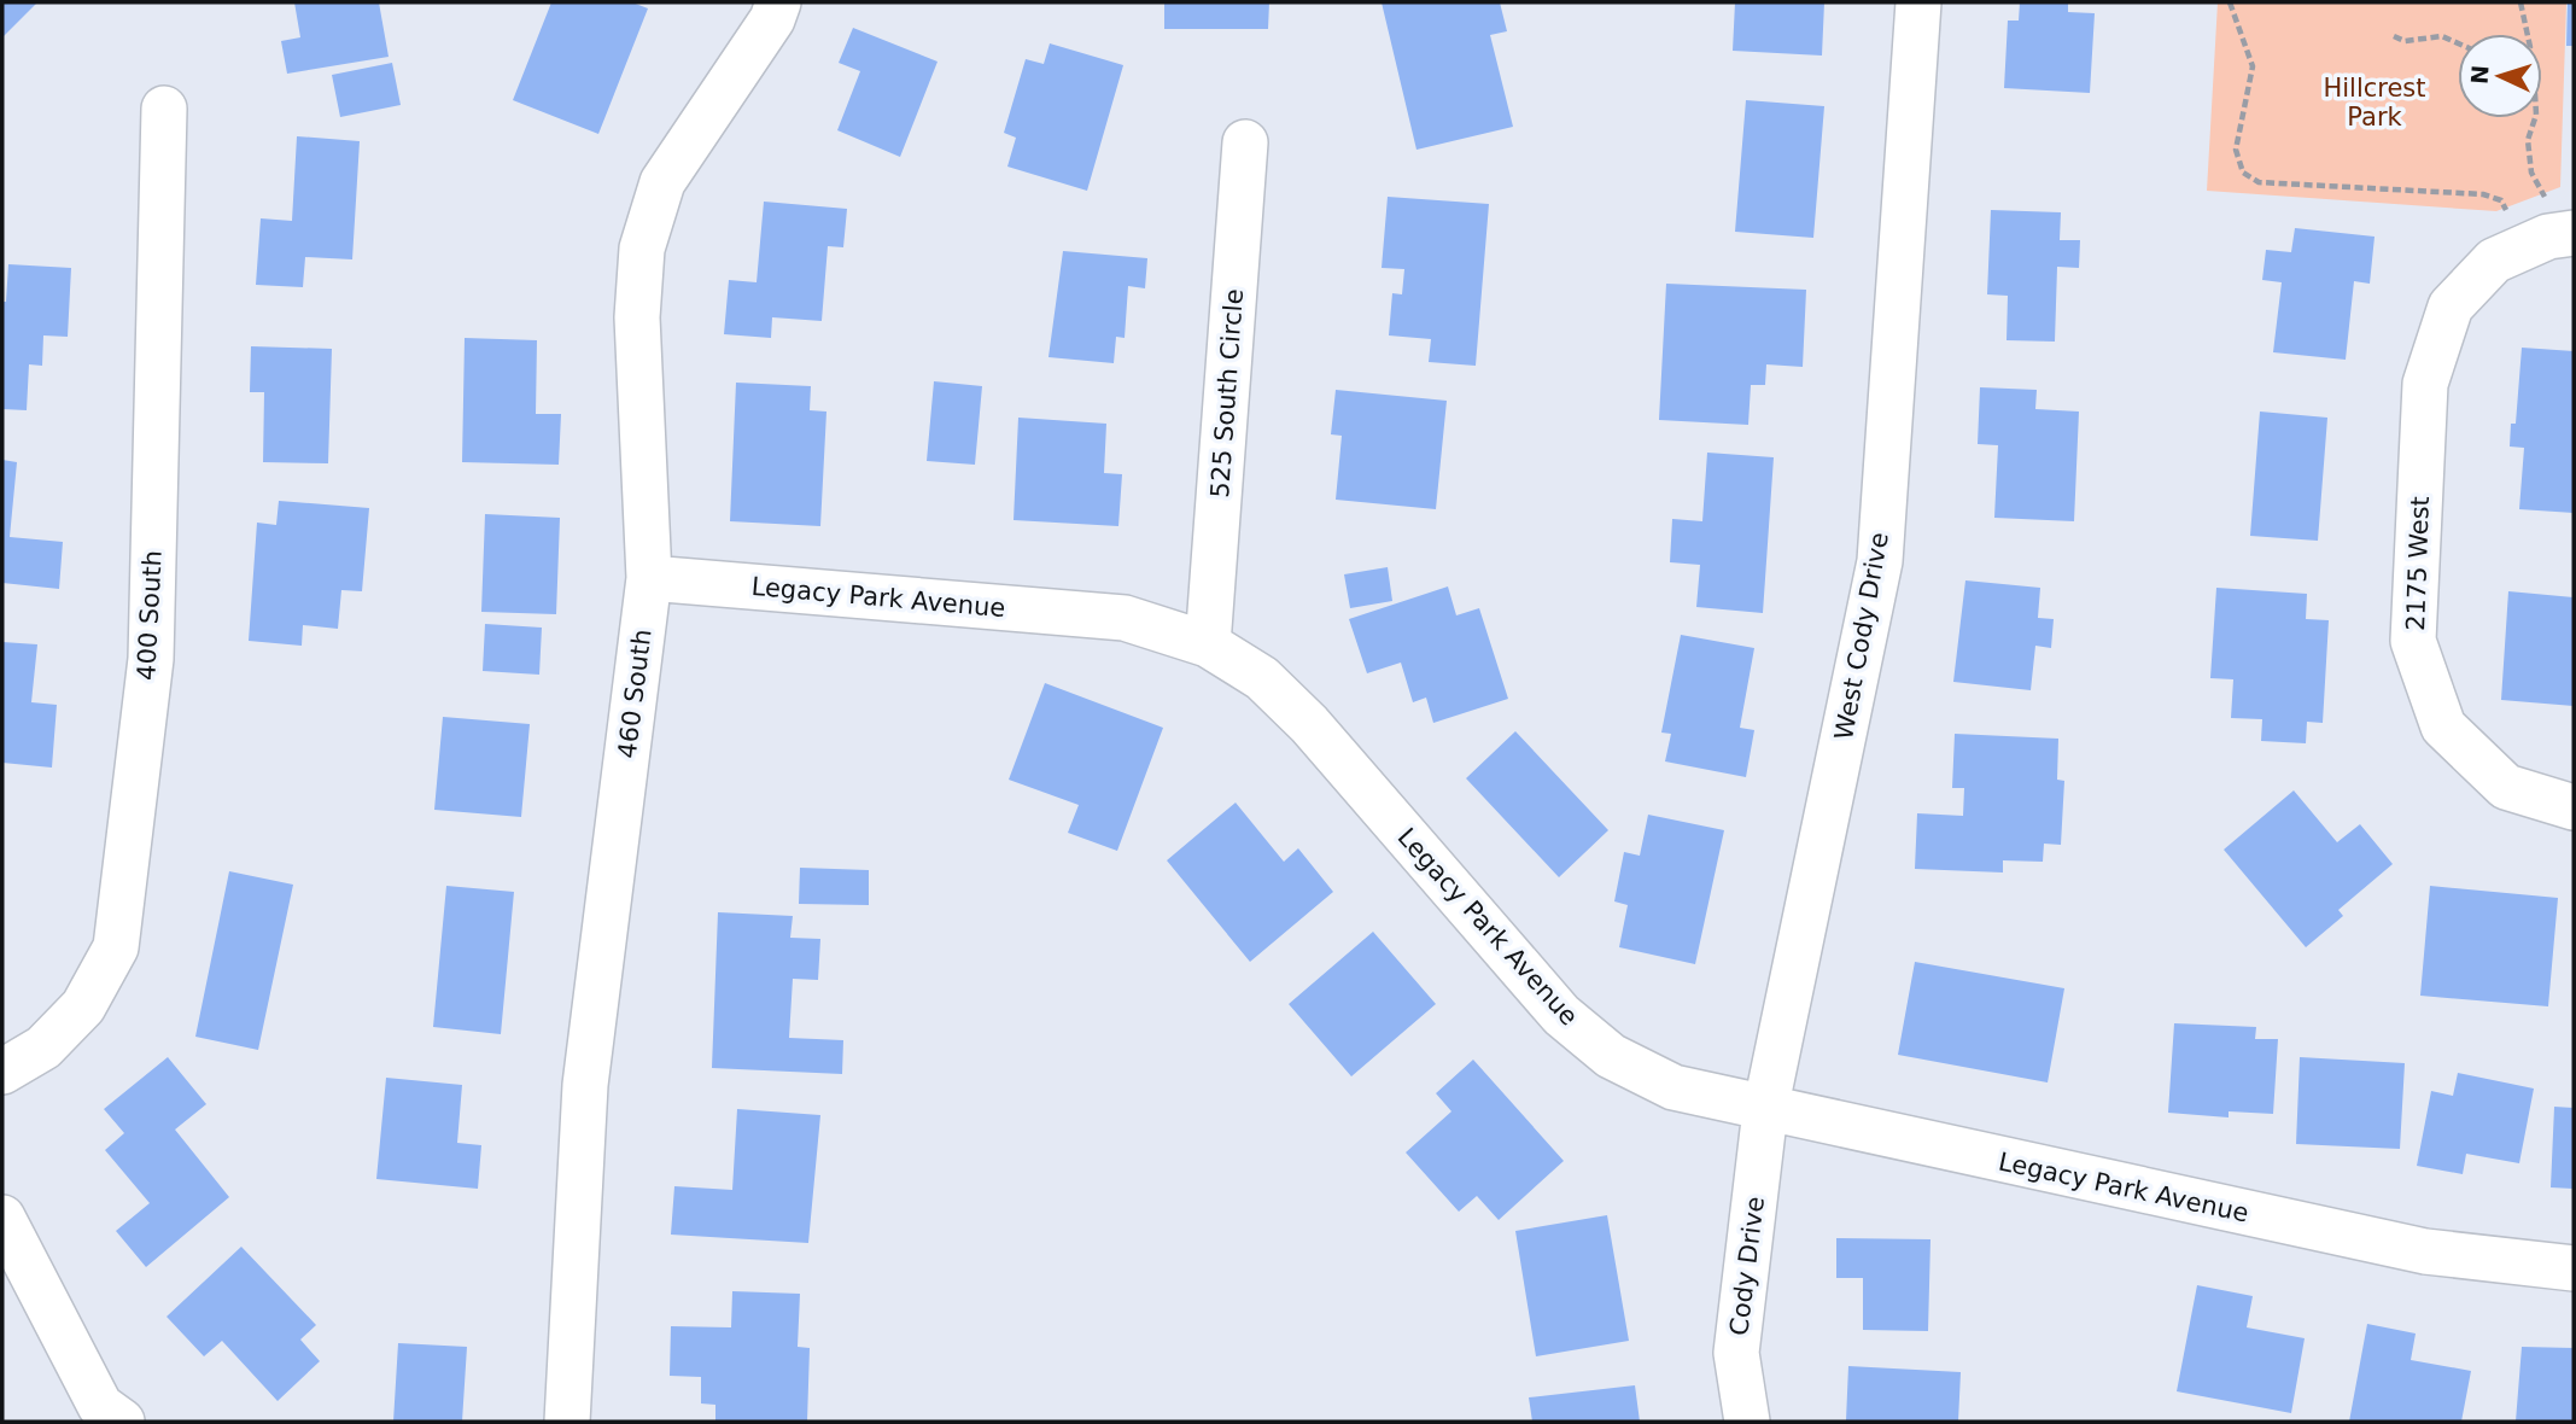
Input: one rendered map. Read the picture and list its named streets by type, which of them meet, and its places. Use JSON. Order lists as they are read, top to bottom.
{
  "streets": {
    "street": [
      "525 South Circle",
      "2175 West",
      "Legacy Park Avenue",
      "400 South",
      "West Cody Drive",
      "460 South",
      "Cody Drive"
    ]
  },
  "crossings": [
    ["525 South Circle", "Legacy Park Avenue"],
    ["Legacy Park Avenue", "West Cody Drive"],
    ["Legacy Park Avenue", "460 South"],
    ["Legacy Park Avenue", "Cody Drive"],
    ["West Cody Drive", "Cody Drive"]
  ],
  "parks": ["Hillcrest Park"],
  "north": "left"
}
